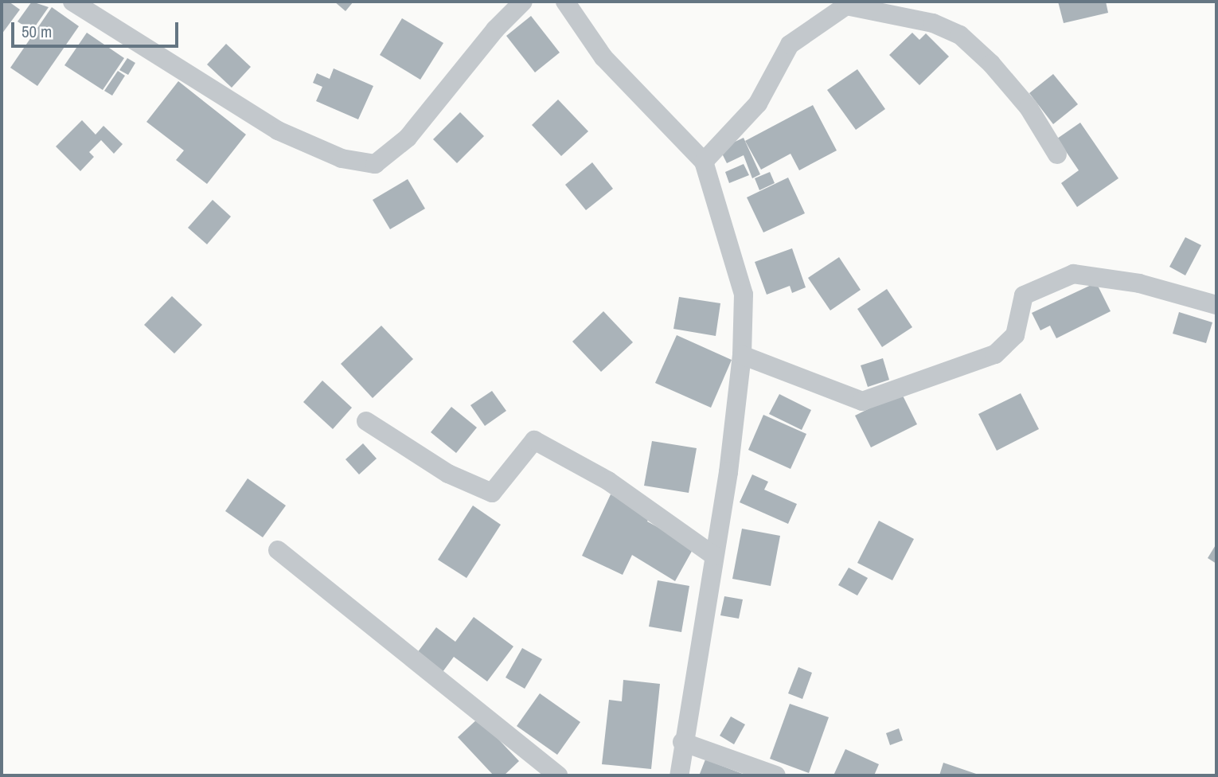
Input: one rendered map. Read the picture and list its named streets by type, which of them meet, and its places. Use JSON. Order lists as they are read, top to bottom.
{
  "scale_bar": "50 m"
}
